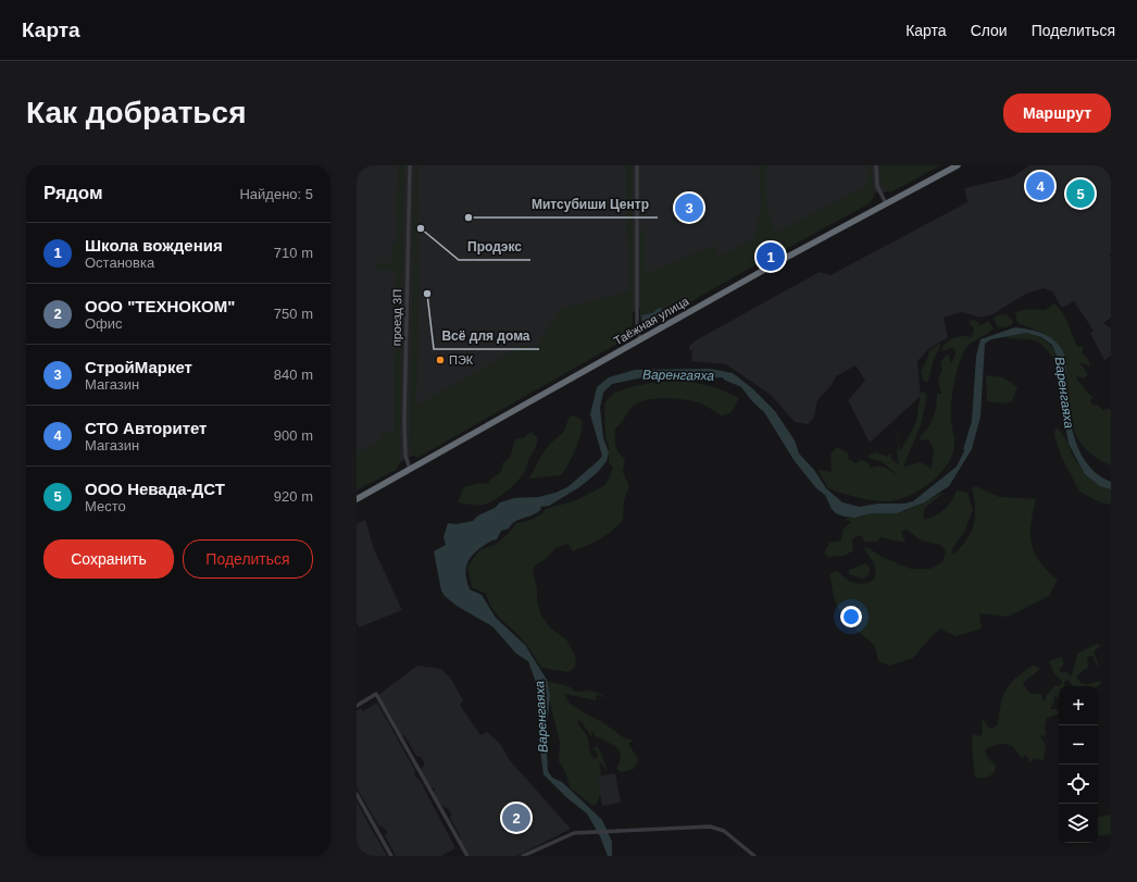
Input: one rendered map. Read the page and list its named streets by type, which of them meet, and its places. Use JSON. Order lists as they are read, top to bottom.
{
  "streets": {
    "highway": ["Таёжная улица"],
    "street": ["проезд 3П"]
  },
  "crossings": [
    ["проезд 3П", "Таёжная улица"]
  ],
  "water": ["Варенгаяха"],
  "places": [
    "Митсубиши Центр",
    "Продэкс",
    "Всё для дома",
    "ПЭК"
  ],
  "page": {
    "header": "Карта",
    "nav": ["Карта", "Слои", "Поделиться"],
    "buttons": [
      "Маршрут",
      ["Сохранить", "Поделиться"]
    ],
    "title": "Как добраться",
    "heading": ["Рядом", "Найдено: 5"],
    "pins": [
      "4",
      "5",
      "3",
      "1",
      "2"
    ],
    "list": [
      {
        "mark": "1",
        "name": "Школа вождения",
        "note": "Остановка",
        "value": "710 m"
      },
      {
        "mark": "2",
        "name": "ООО \"ТЕХНОКОМ\"",
        "note": "Офис",
        "value": "750 m"
      },
      {
        "mark": "3",
        "name": "СтройМаркет",
        "note": "Магазин",
        "value": "840 m"
      },
      {
        "mark": "4",
        "name": "СТО Авторитет",
        "note": "Магазин",
        "value": "900 m"
      },
      {
        "mark": "5",
        "name": "ООО Невада-ДСТ",
        "note": "Место",
        "value": "920 m"
      }
    ],
    "map_buttons": ["+", "−"]
  }
}
